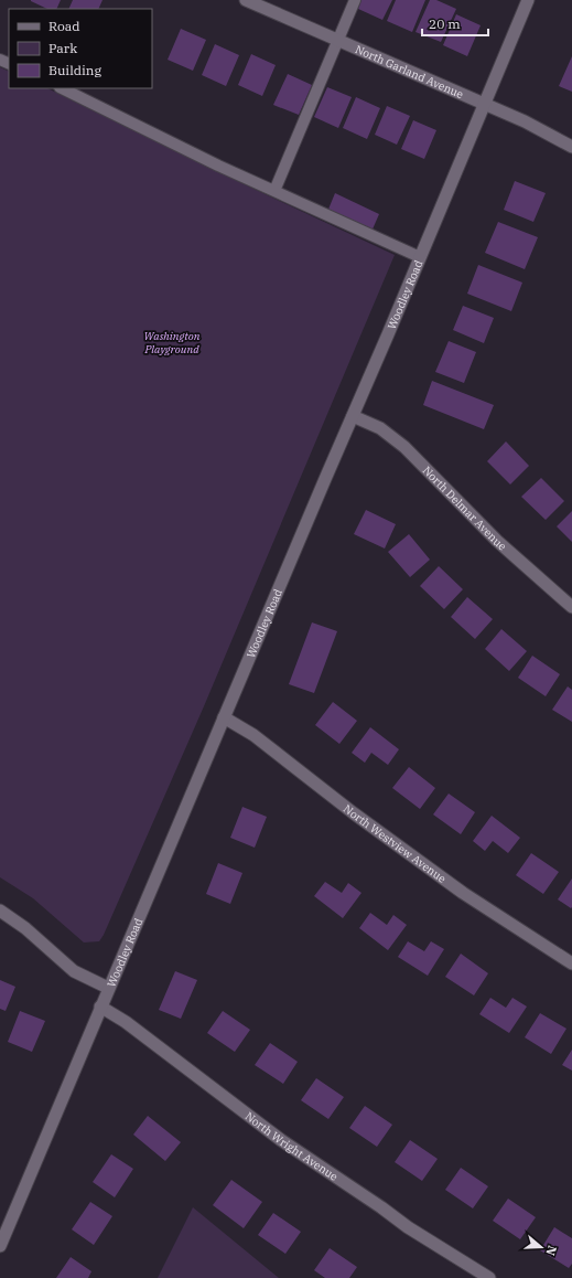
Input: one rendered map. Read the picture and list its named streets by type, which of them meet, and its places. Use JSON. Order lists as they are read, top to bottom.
{
  "streets": {
    "street": [
      "North Garland Avenue",
      "Woodley Road",
      "North Delmar Avenue",
      "North Westview Avenue",
      "North Wright Avenue"
    ]
  },
  "crossings": [
    ["North Garland Avenue", "Woodley Road"],
    ["Woodley Road", "North Delmar Avenue"],
    ["Woodley Road", "North Westview Avenue"],
    ["Woodley Road", "North Wright Avenue"]
  ],
  "parks": ["Washington Playground"],
  "legend": ["Road", "Park", "Building"],
  "scale_bar": "20 m",
  "north": "right"
}
